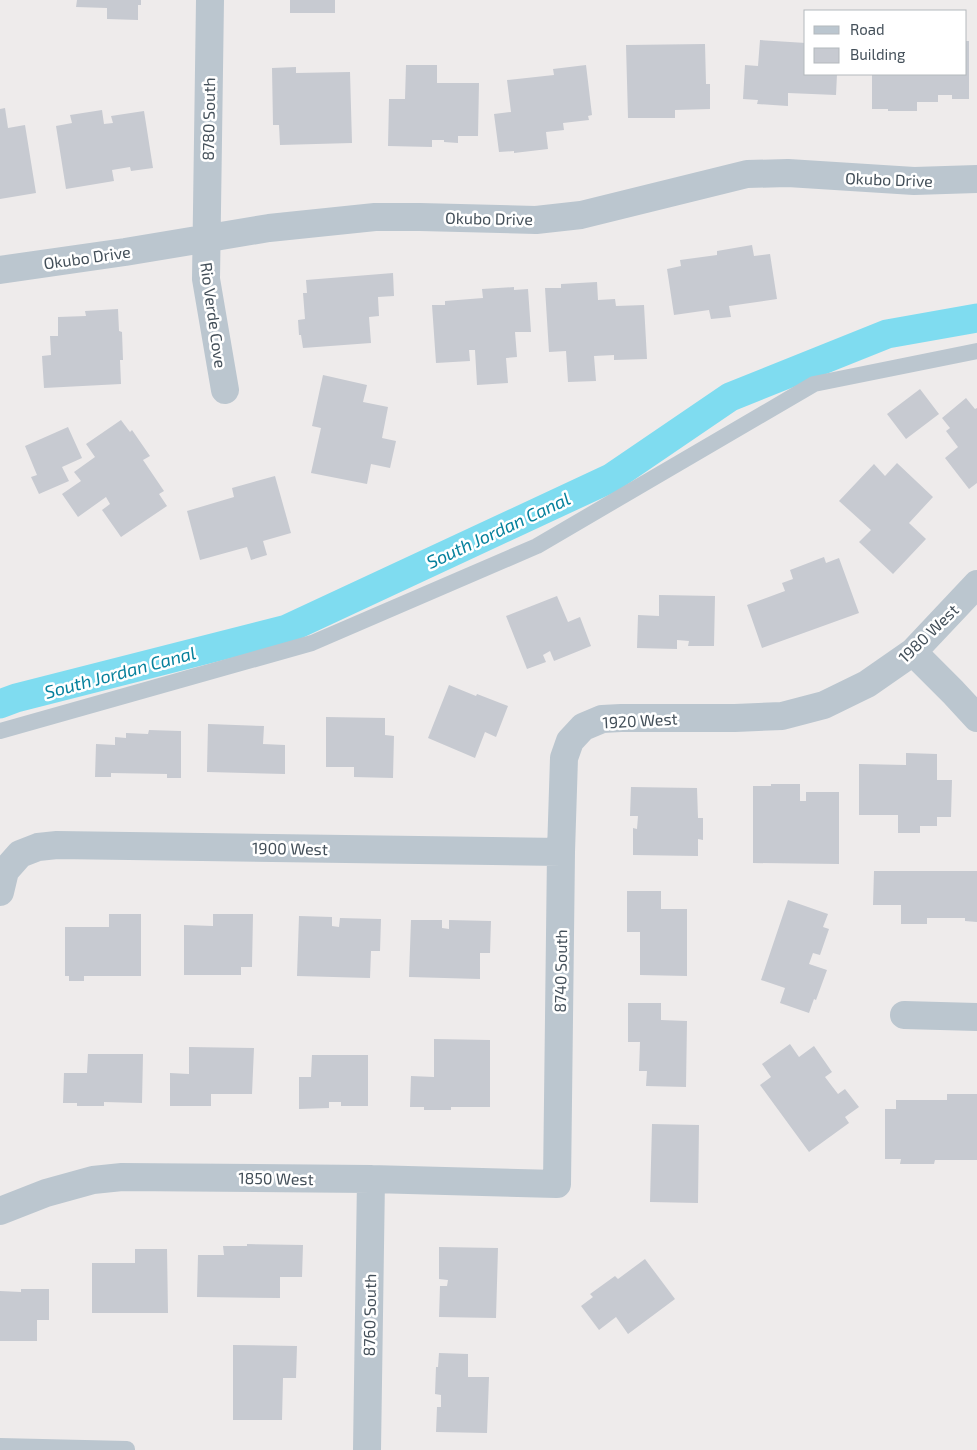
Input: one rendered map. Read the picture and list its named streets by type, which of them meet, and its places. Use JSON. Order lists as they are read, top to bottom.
{
  "streets": {
    "street": [
      "8780 South",
      "Okubo Drive",
      "Rio Verde Cove",
      "1980 West",
      "1920 West",
      "1900 West",
      "8740 South",
      "1850 West",
      "8760 South"
    ]
  },
  "crossings": [
    ["8780 South", "Okubo Drive"],
    ["8780 South", "Rio Verde Cove"],
    ["Okubo Drive", "Rio Verde Cove"],
    ["1980 West", "1920 West"],
    ["1920 West", "8740 South"],
    ["1900 West", "8740 South"],
    ["8740 South", "1850 West"],
    ["1850 West", "8760 South"]
  ],
  "water": ["South Jordan Canal"],
  "legend": ["Road", "Building"]
}
